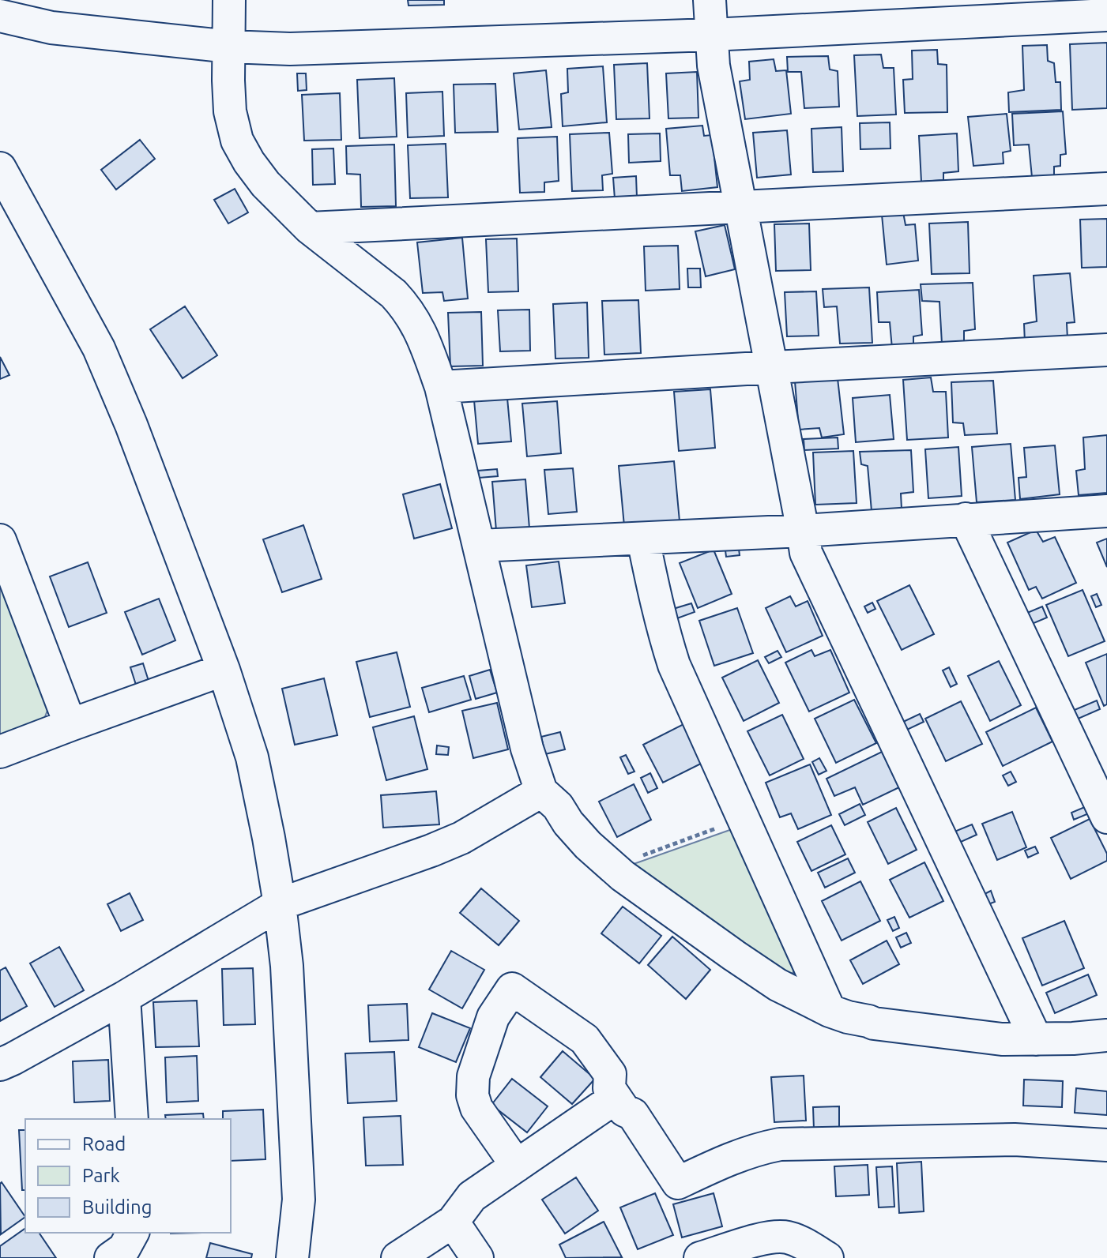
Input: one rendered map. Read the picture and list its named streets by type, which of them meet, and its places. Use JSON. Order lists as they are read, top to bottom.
{
  "legend": ["Road", "Park", "Building"]
}
